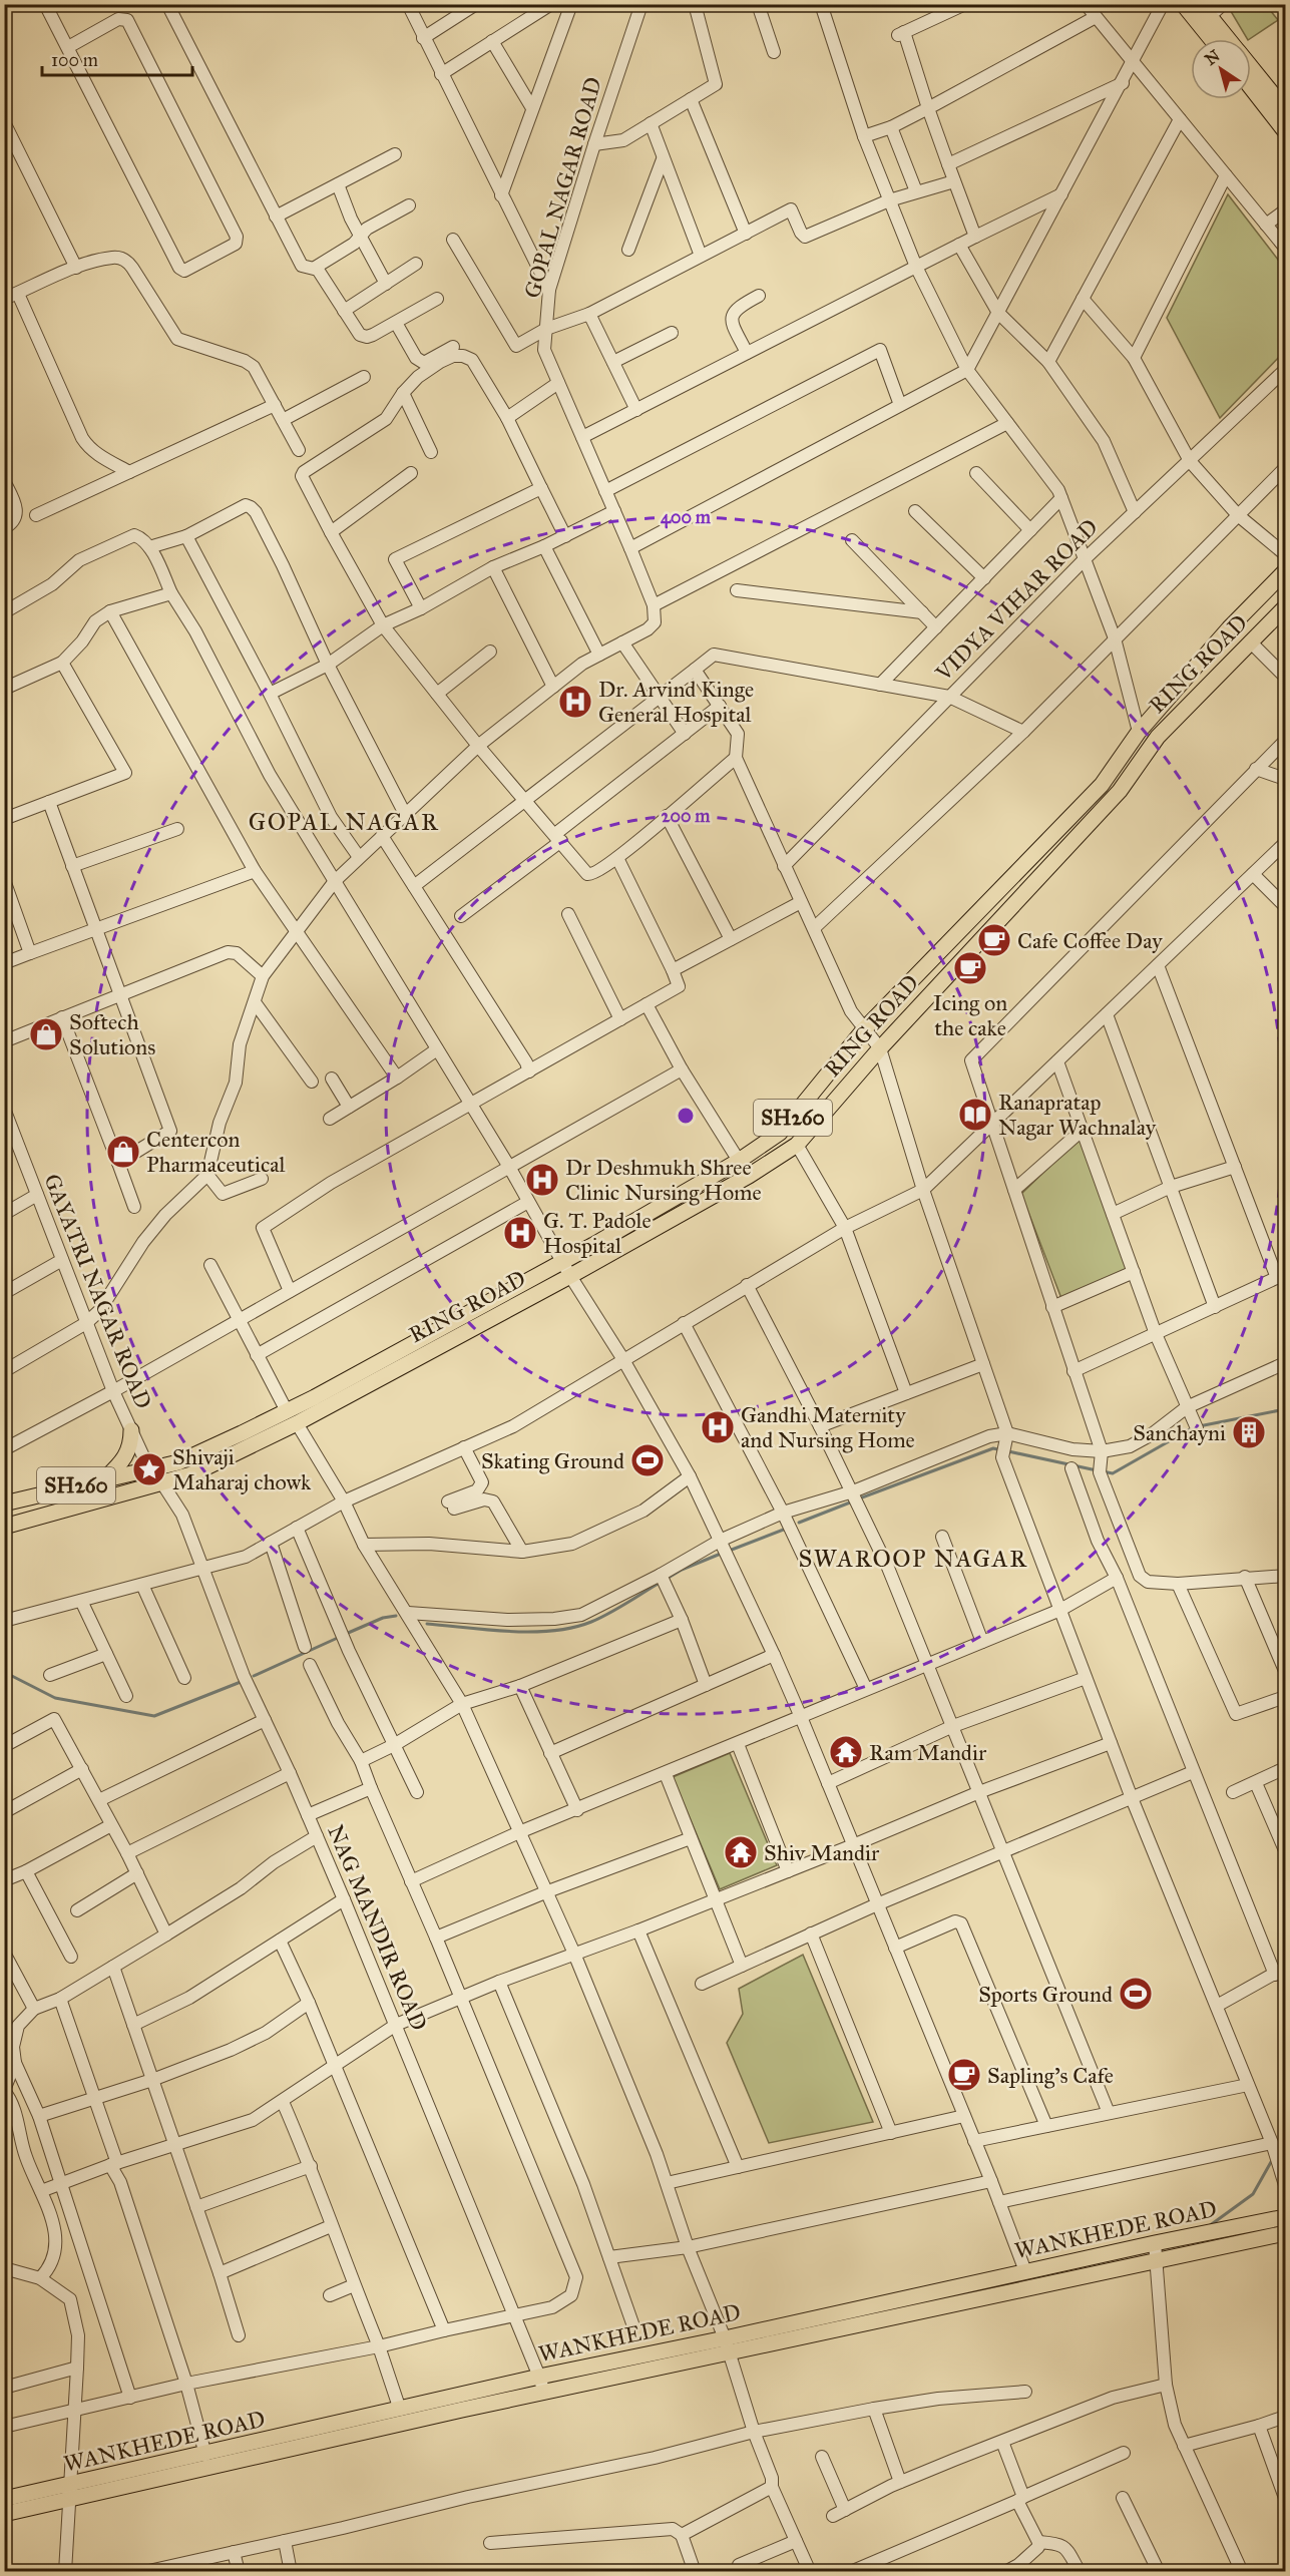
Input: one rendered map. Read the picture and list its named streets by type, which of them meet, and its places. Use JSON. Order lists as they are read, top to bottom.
{
  "streets": {
    "main road": ["RING ROAD", "SH260", "WANKHEDE ROAD"],
    "street": [
      "GOPAL NAGAR ROAD",
      "VIDYA VIHAR ROAD",
      "GAYATRI NAGAR ROAD",
      "NAG MANDIR ROAD"
    ]
  },
  "crossings": [
    ["RING ROAD", "SH260"],
    ["RING ROAD", "GAYATRI NAGAR ROAD"],
    ["RING ROAD", "NAG MANDIR ROAD"],
    ["SH260", "GAYATRI NAGAR ROAD"],
    ["GAYATRI NAGAR ROAD", "NAG MANDIR ROAD"],
    ["NAG MANDIR ROAD", "WANKHEDE ROAD"]
  ],
  "districts": ["GOPAL NAGAR", "SWAROOP NAGAR"],
  "places": {
    "hospital": [
      "Dr. Arvind Kinge General Hospital",
      "Dr Deshmukh Shree Clinic Nursing Home",
      "G. T. Padole Hospital",
      "Gandhi Maternity and Nursing Home"
    ],
    "cafe": ["Cafe Coffee Day", "Icing on the cake", "Sapling's Cafe"],
    "shop": ["Softech Solutions", "Centercon Pharmaceutical"],
    "library": ["Ranapratap Nagar Wachnalay"],
    "building": ["Sanchayni"],
    "sports": ["Skating Ground", "Sports Ground"],
    "place": ["Shivaji Maharaj chowk"],
    "temple": ["Ram Mandir", "Shiv Mandir"]
  },
  "scale_bar": "100 m",
  "north": "top left",
  "rings": ["400 m", "200 m"]
}
